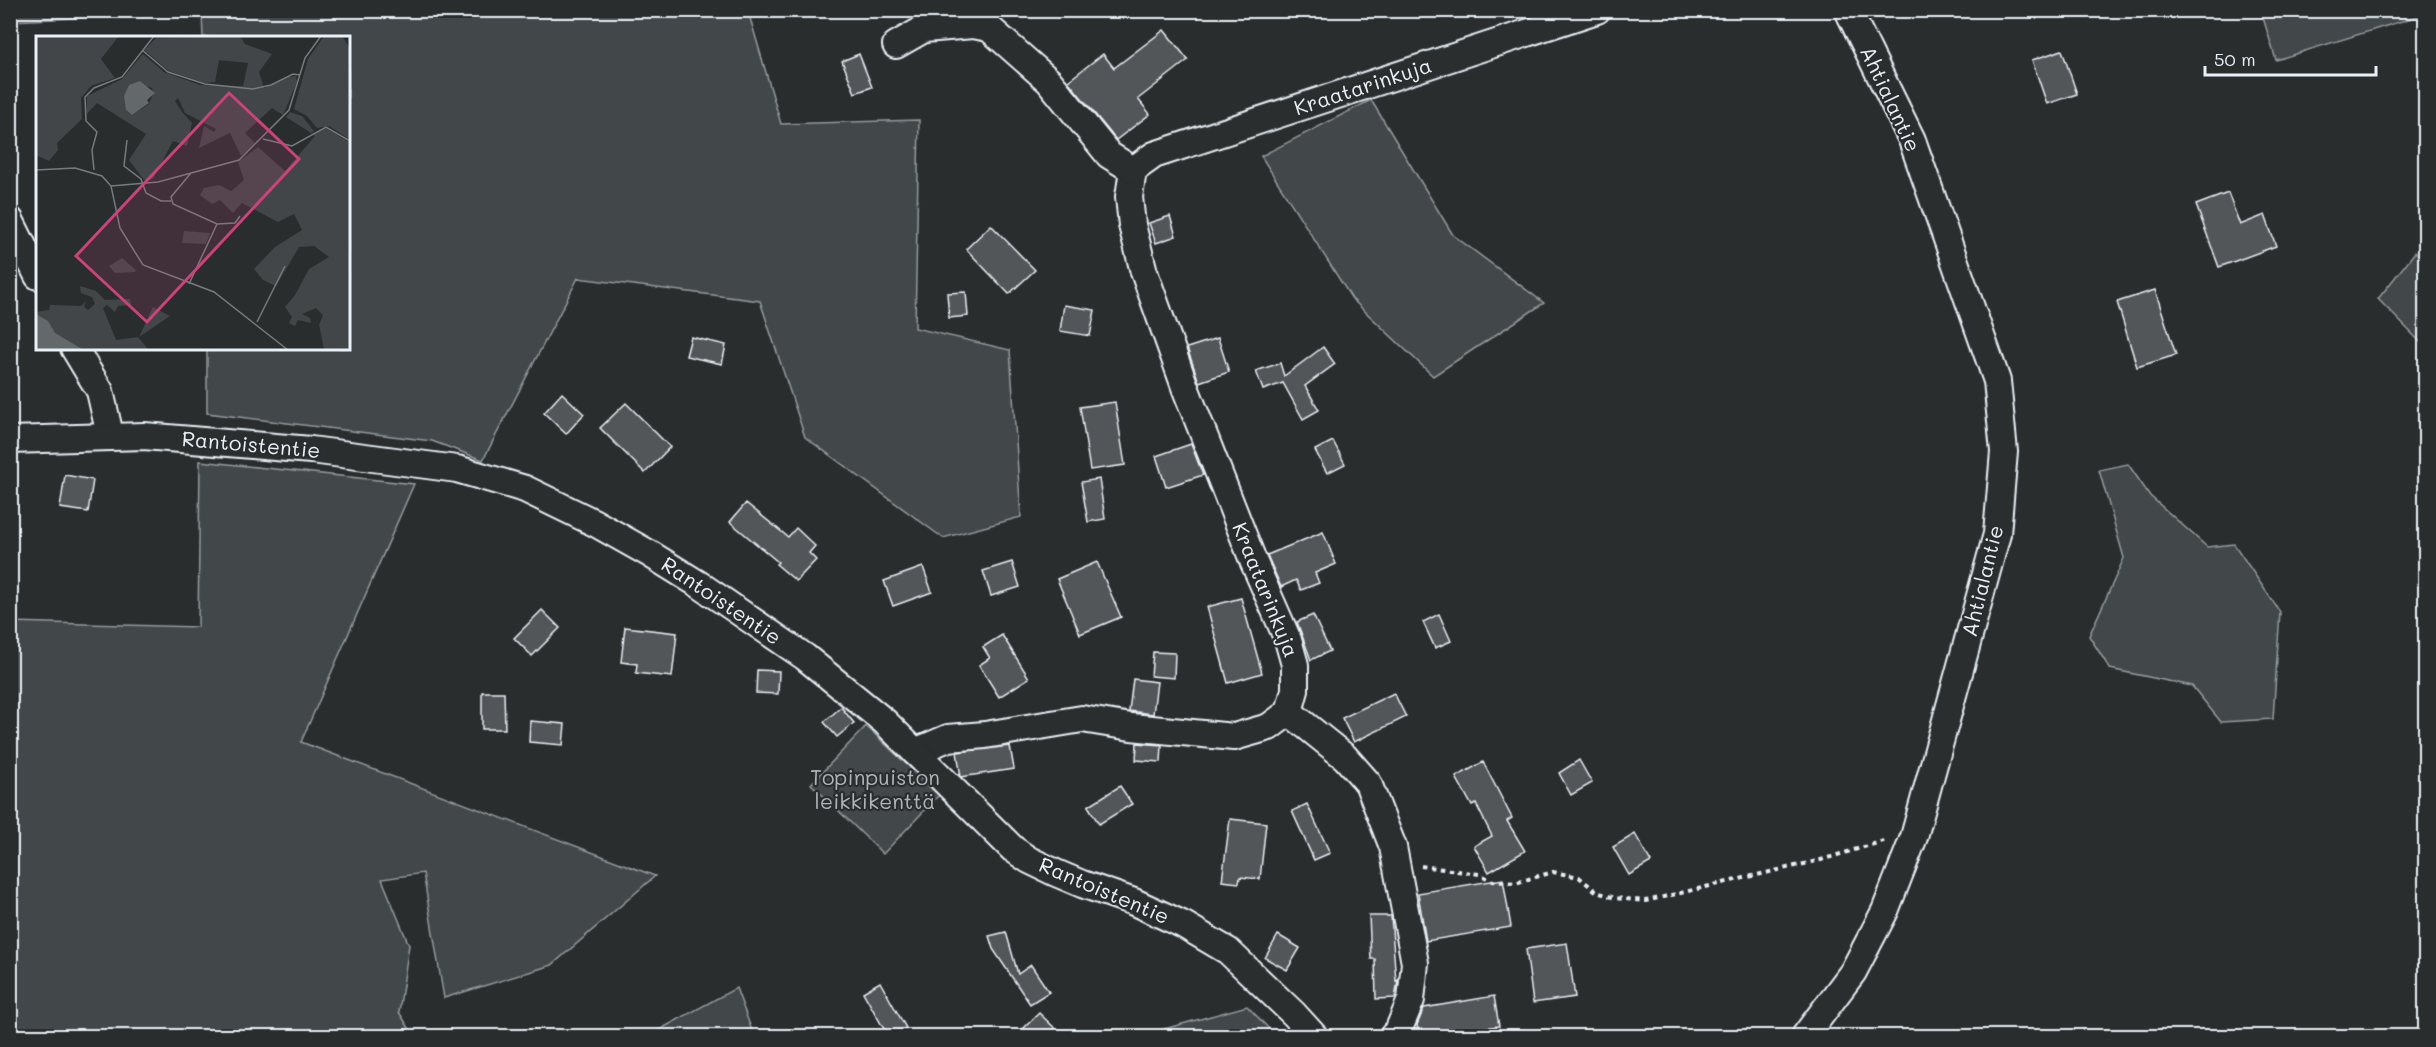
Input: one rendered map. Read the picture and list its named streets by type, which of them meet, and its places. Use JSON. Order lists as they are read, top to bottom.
{
  "streets": {
    "street": ["Kraatarinkuja", "Ahtialantie", "Rantoistentie"]
  },
  "parks": ["Topinpuiston leikkikenttä"],
  "scale_bar": "50 m"
}
